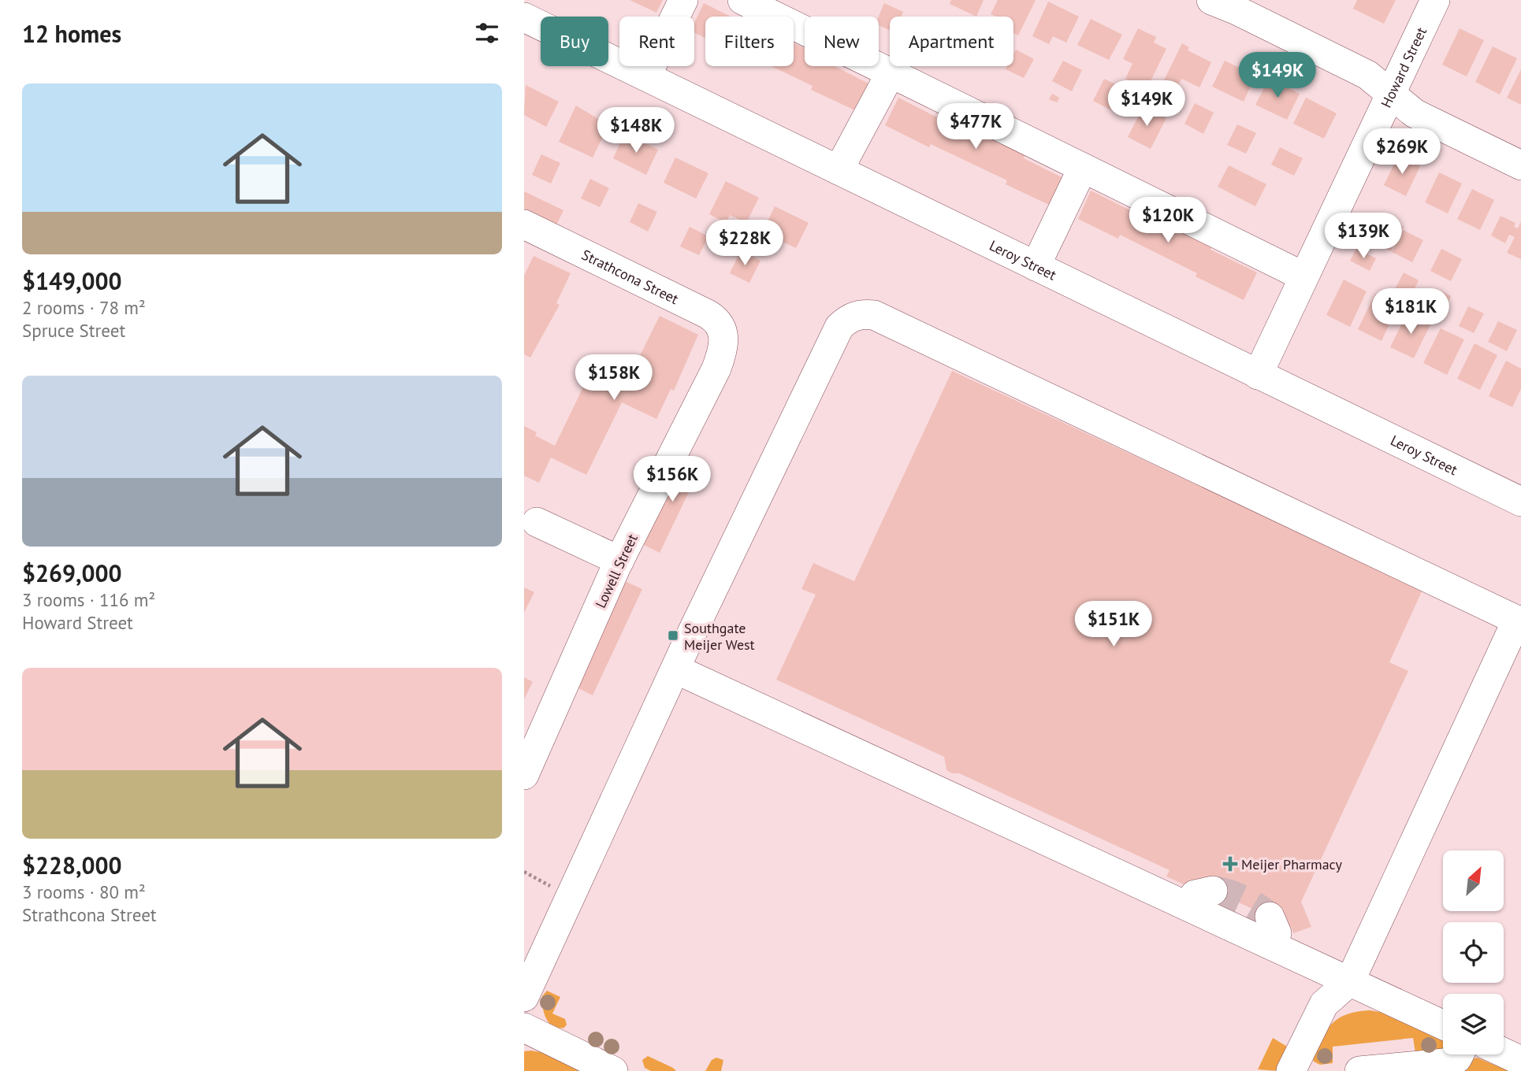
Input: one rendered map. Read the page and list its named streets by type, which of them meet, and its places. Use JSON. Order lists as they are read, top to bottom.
{
  "streets": {
    "street": [
      "Howard Street",
      "Leroy Street",
      "Strathcona Street",
      "Lowell Street"
    ]
  },
  "crossings": [
    ["Howard Street", "Leroy Street"],
    ["Strathcona Street", "Lowell Street"]
  ],
  "places": {
    "transit": ["Southgate Meijer West"],
    "health": ["Meijer Pharmacy"]
  },
  "north": "top right",
  "page": {
    "heading": "12 homes",
    "chip": [
      "Buy",
      "Rent",
      "Filters",
      "New",
      "Apartment"
    ],
    "price": [
      "$149K",
      "$149K",
      "$477K",
      "$148K",
      "$269K",
      "$120K",
      "$139K",
      "$228K",
      "$181K",
      "$158K",
      "$156K",
      "$151K"
    ],
    "list": [
      {
        "name": "$149,000",
        "note": "2 rooms · 78 m² · Spruce Street"
      },
      {
        "name": "$269,000",
        "note": "3 rooms · 116 m² · Howard Street"
      },
      {
        "name": "$228,000",
        "note": "3 rooms · 80 m² · Strathcona Street"
      }
    ]
  }
}
